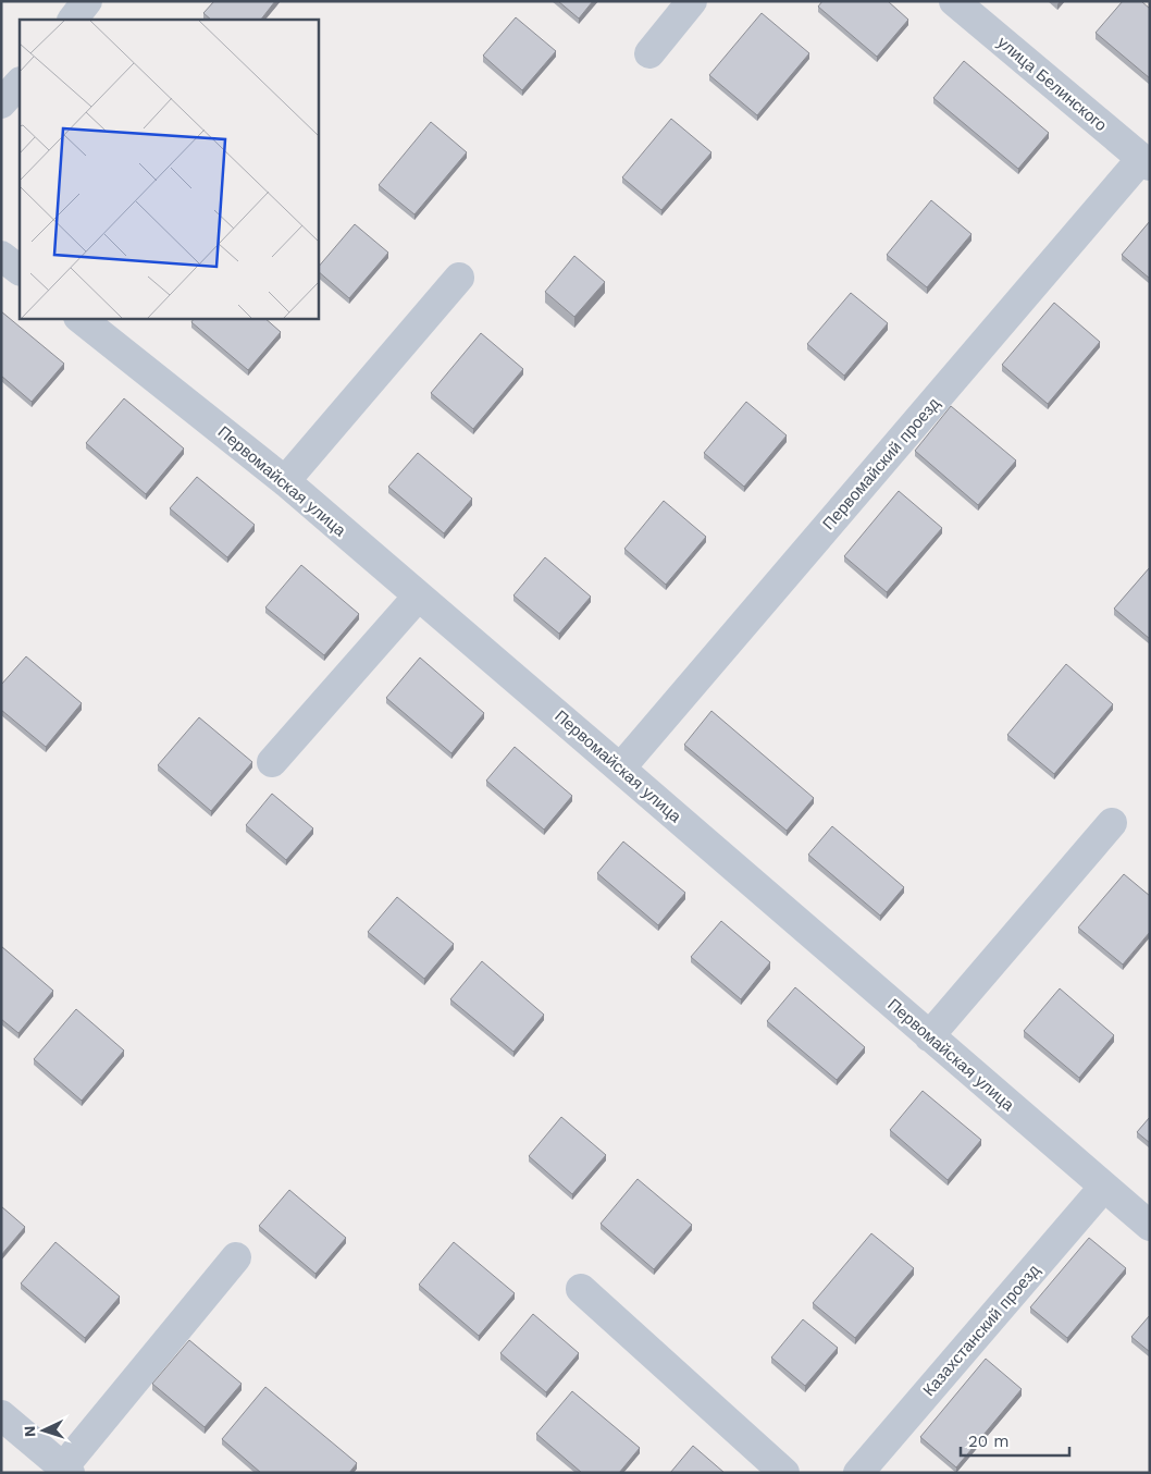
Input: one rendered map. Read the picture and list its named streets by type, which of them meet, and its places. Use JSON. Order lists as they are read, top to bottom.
{
  "streets": {
    "street": [
      "улица Белинского",
      "Первомайский проезд",
      "Первомайская улица",
      "Казахстанский проезд"
    ]
  },
  "crossings": [
    ["улица Белинского", "Первомайский проезд"],
    ["Первомайский проезд", "Первомайская улица"],
    ["Первомайская улица", "Казахстанский проезд"]
  ],
  "scale_bar": "20 m",
  "north": "left"
}
